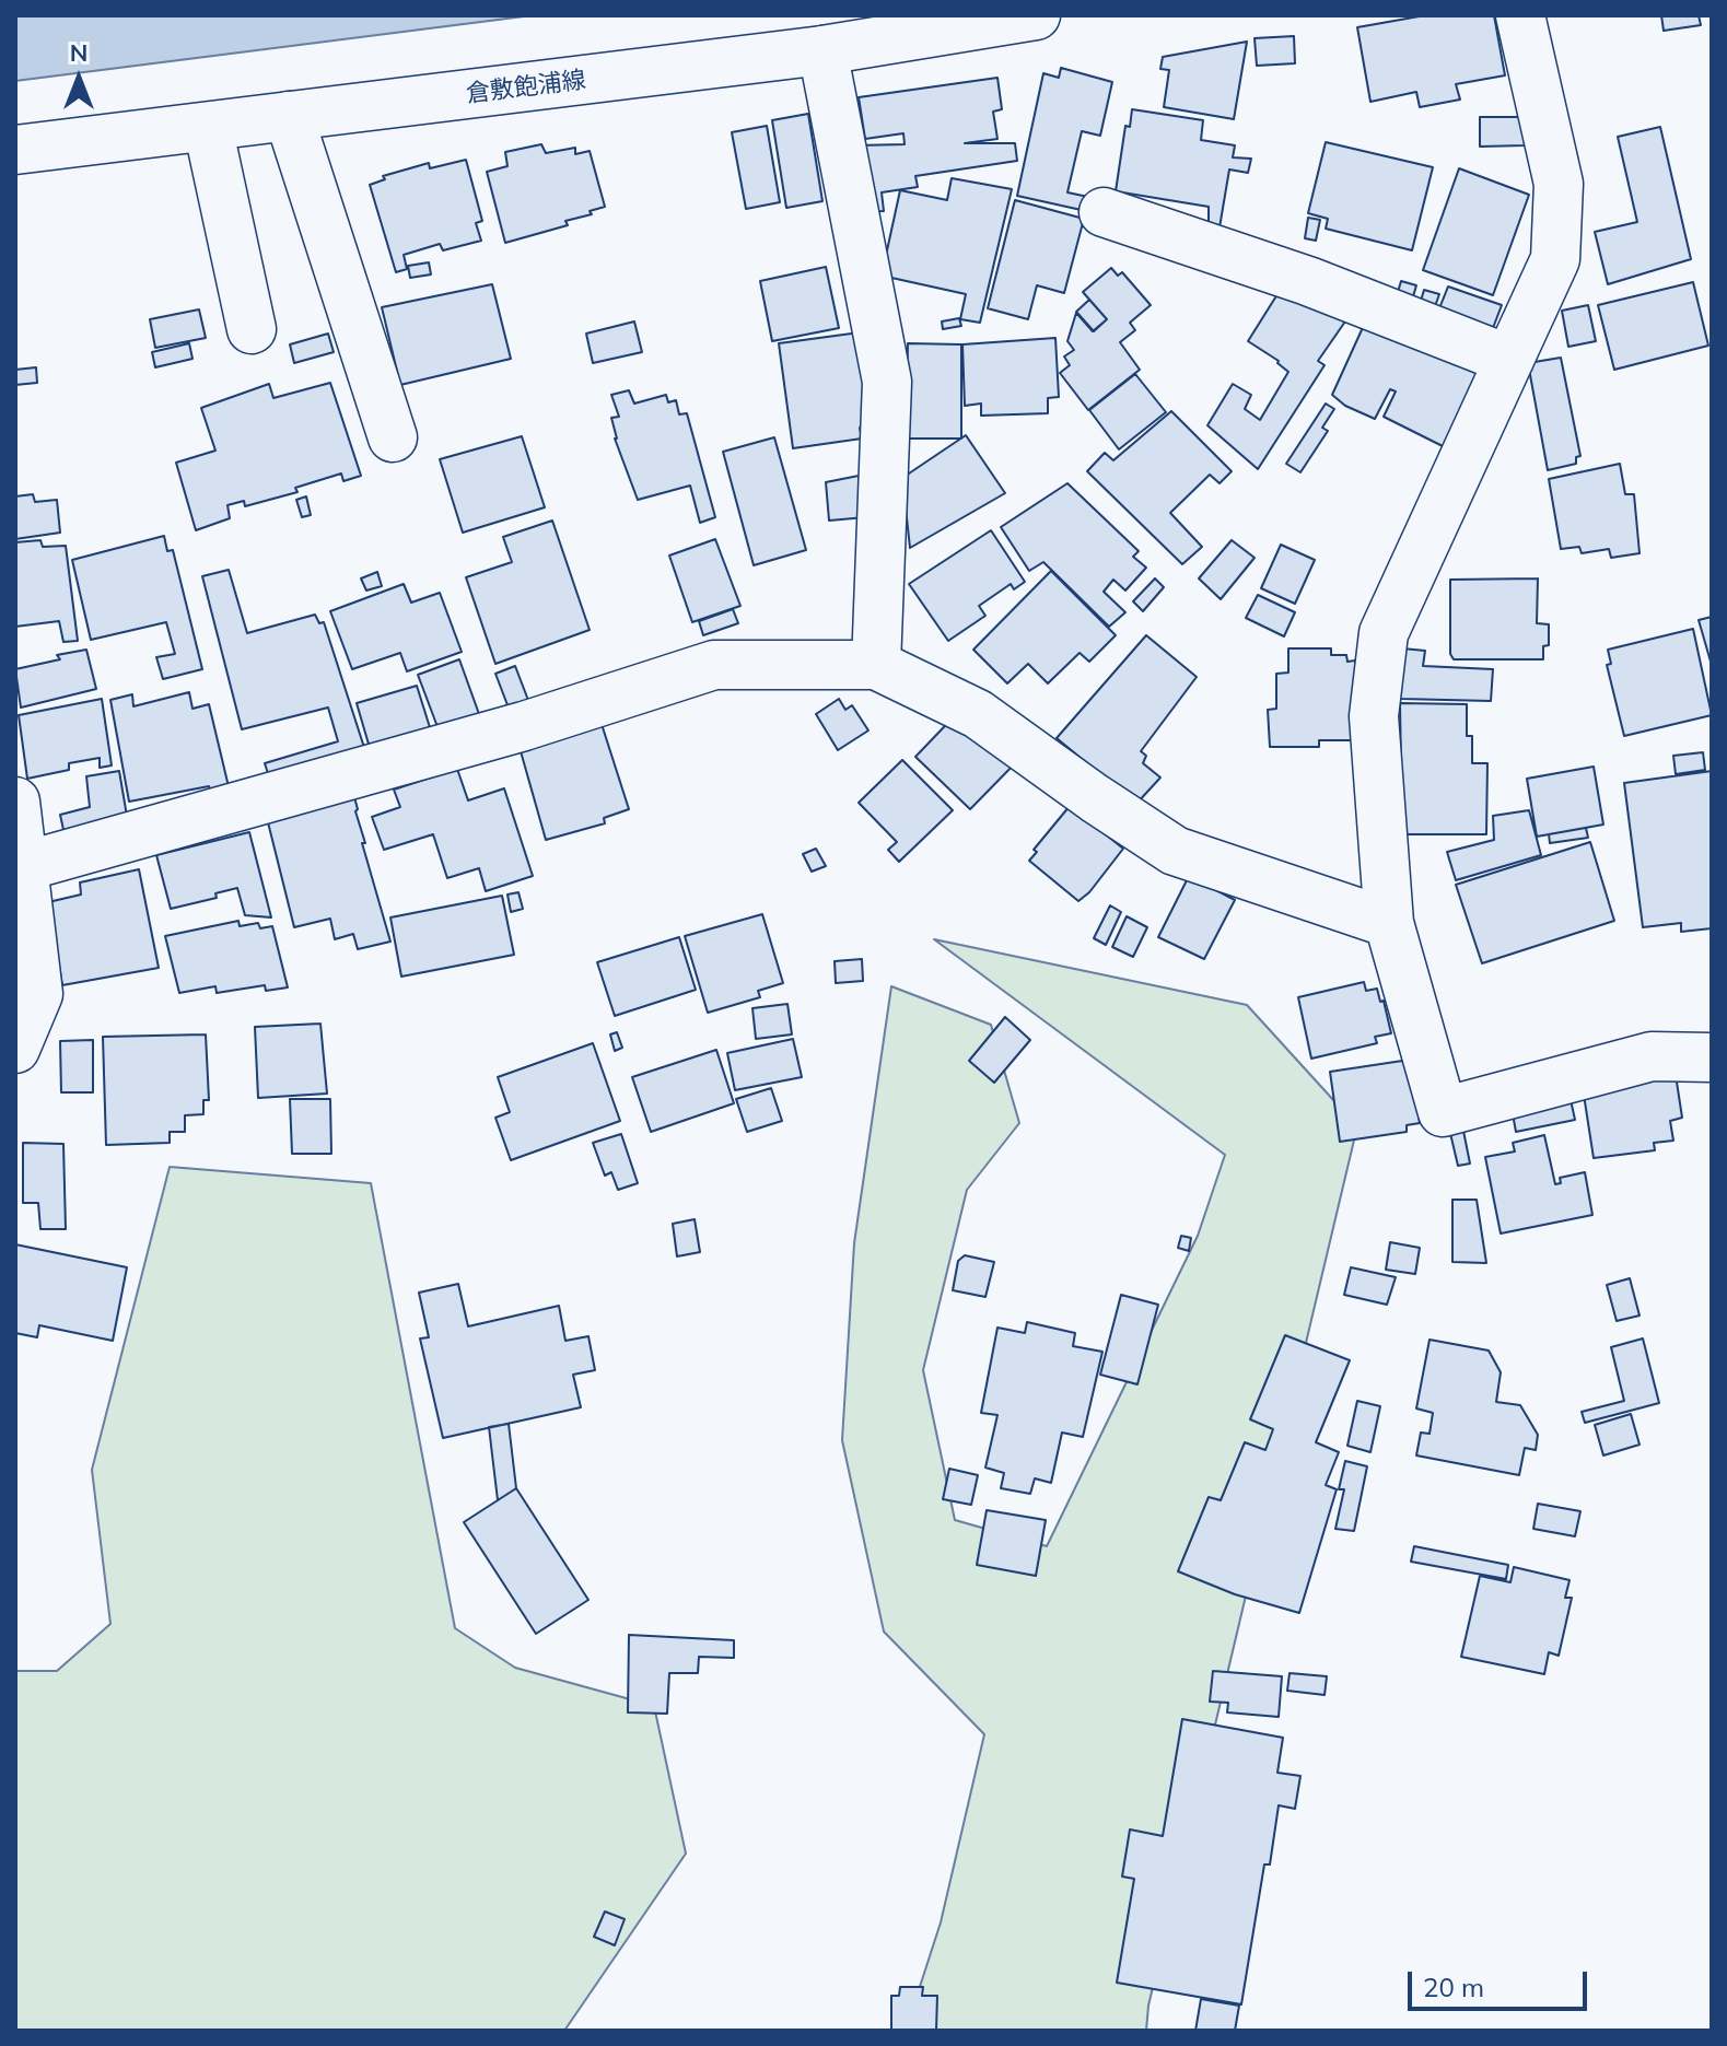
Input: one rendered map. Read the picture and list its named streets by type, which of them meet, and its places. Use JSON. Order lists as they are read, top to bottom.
{
  "streets": {
    "street": ["倉敷飽浦線"]
  },
  "scale_bar": "20 m",
  "north": "top"
}
